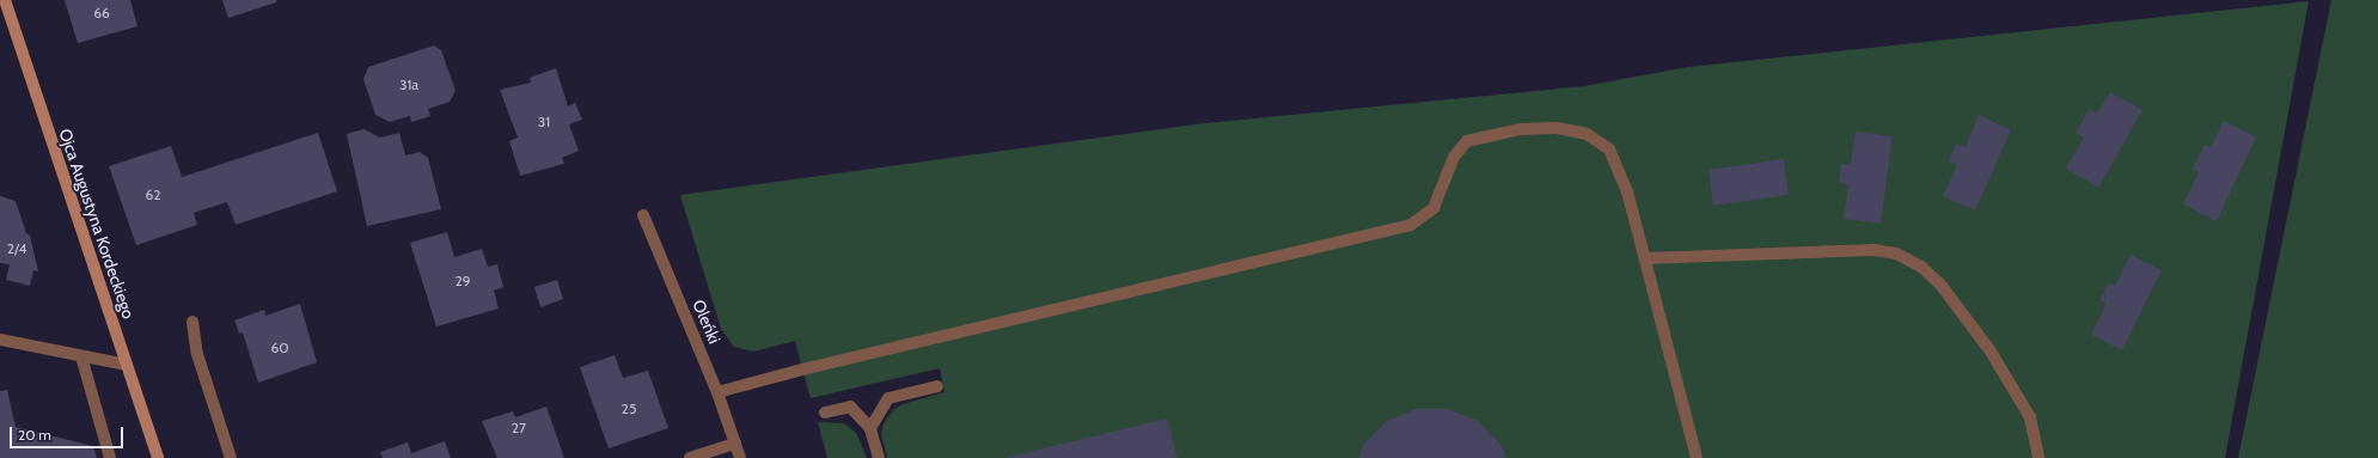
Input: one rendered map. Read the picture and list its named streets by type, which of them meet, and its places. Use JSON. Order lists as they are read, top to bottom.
{
  "streets": {
    "street": ["Ojca Augustyna Kordeckiego", "Oleńki"]
  },
  "house_numbers": [
    "66",
    "31a",
    "31",
    "62",
    "2/4",
    "29",
    "60",
    "25",
    "27"
  ],
  "scale_bar": "20 m"
}
